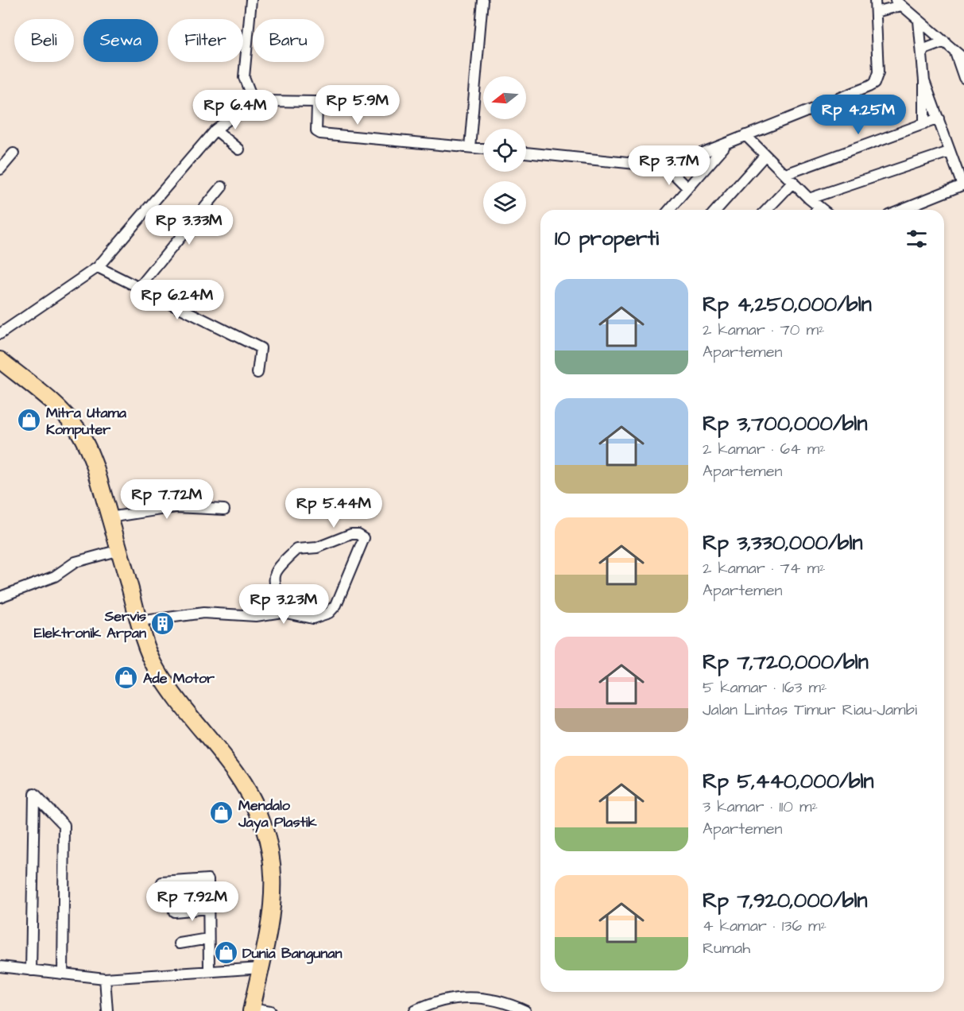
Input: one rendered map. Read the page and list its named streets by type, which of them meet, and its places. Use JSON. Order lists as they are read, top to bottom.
{
  "places": {
    "shop": [
      "Mitra Utama Komputer",
      "Ade Motor",
      "Mendalo Jaya Plastik",
      "Dunia Bangunan"
    ],
    "building": ["Servis Elektronik Arpan"]
  },
  "north": "left",
  "page": {
    "chip": [
      "Beli",
      "Sewa",
      "Filter",
      "Baru"
    ],
    "price": [
      "Rp 5.9M",
      "Rp 6.4M",
      "Rp 4.25M",
      "Rp 3.7M",
      "Rp 3.33M",
      "Rp 6.24M",
      "Rp 7.72M",
      "Rp 5.44M",
      "Rp 3.23M",
      "Rp 7.92M"
    ],
    "heading": "10 properti",
    "list": [
      {
        "name": "Rp 4,250,000/bln",
        "note": "2 kamar · 70 m² · Apartemen"
      },
      {
        "name": "Rp 3,700,000/bln",
        "note": "2 kamar · 64 m² · Apartemen"
      },
      {
        "name": "Rp 3,330,000/bln",
        "note": "2 kamar · 74 m² · Apartemen"
      },
      {
        "name": "Rp 7,720,000/bln",
        "note": "5 kamar · 163 m² · Jalan Lintas Timur Riau-Jambi"
      },
      {
        "name": "Rp 5,440,000/bln",
        "note": "3 kamar · 110 m² · Apartemen"
      },
      {
        "name": "Rp 7,920,000/bln",
        "note": "4 kamar · 136 m² · Rumah"
      }
    ]
  }
}
